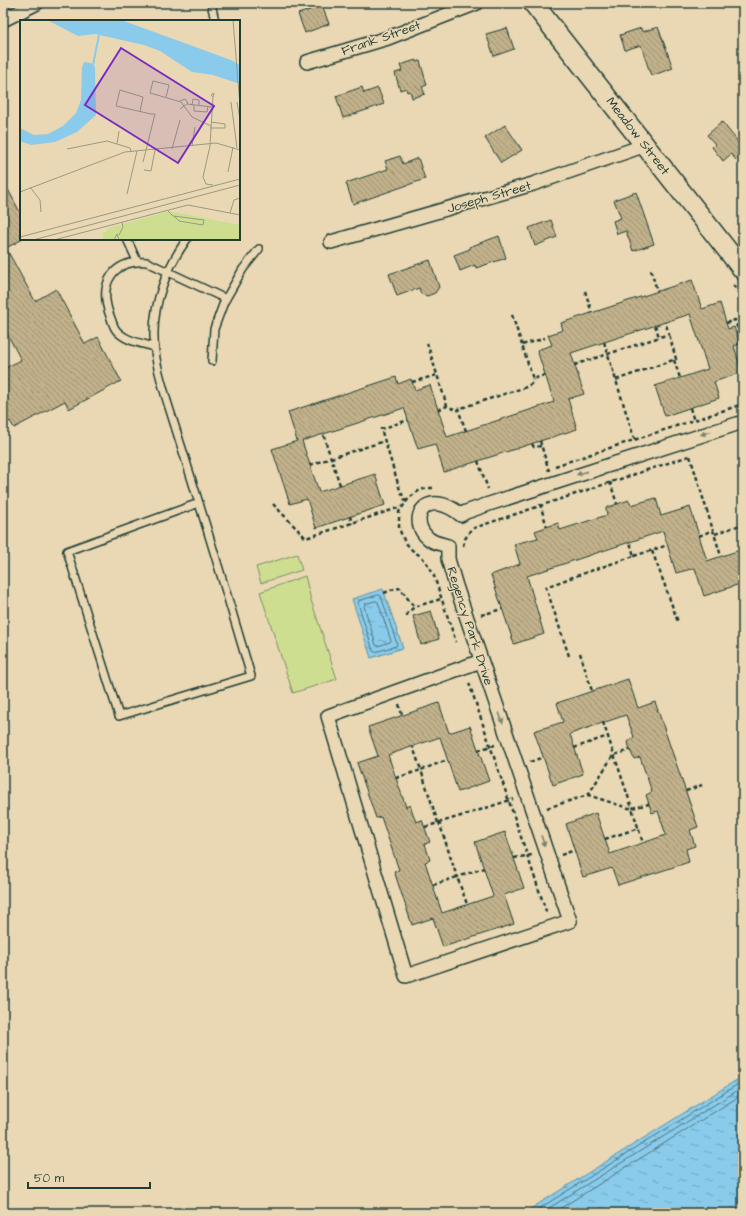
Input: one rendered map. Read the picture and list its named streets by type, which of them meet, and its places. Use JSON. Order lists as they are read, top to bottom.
{
  "streets": {
    "street": [
      "Frank Street",
      "Meadow Street",
      "Joseph Street",
      "Regency Park Drive"
    ]
  },
  "crossings": [
    ["Meadow Street", "Joseph Street"]
  ],
  "scale_bar": "50 m"
}
